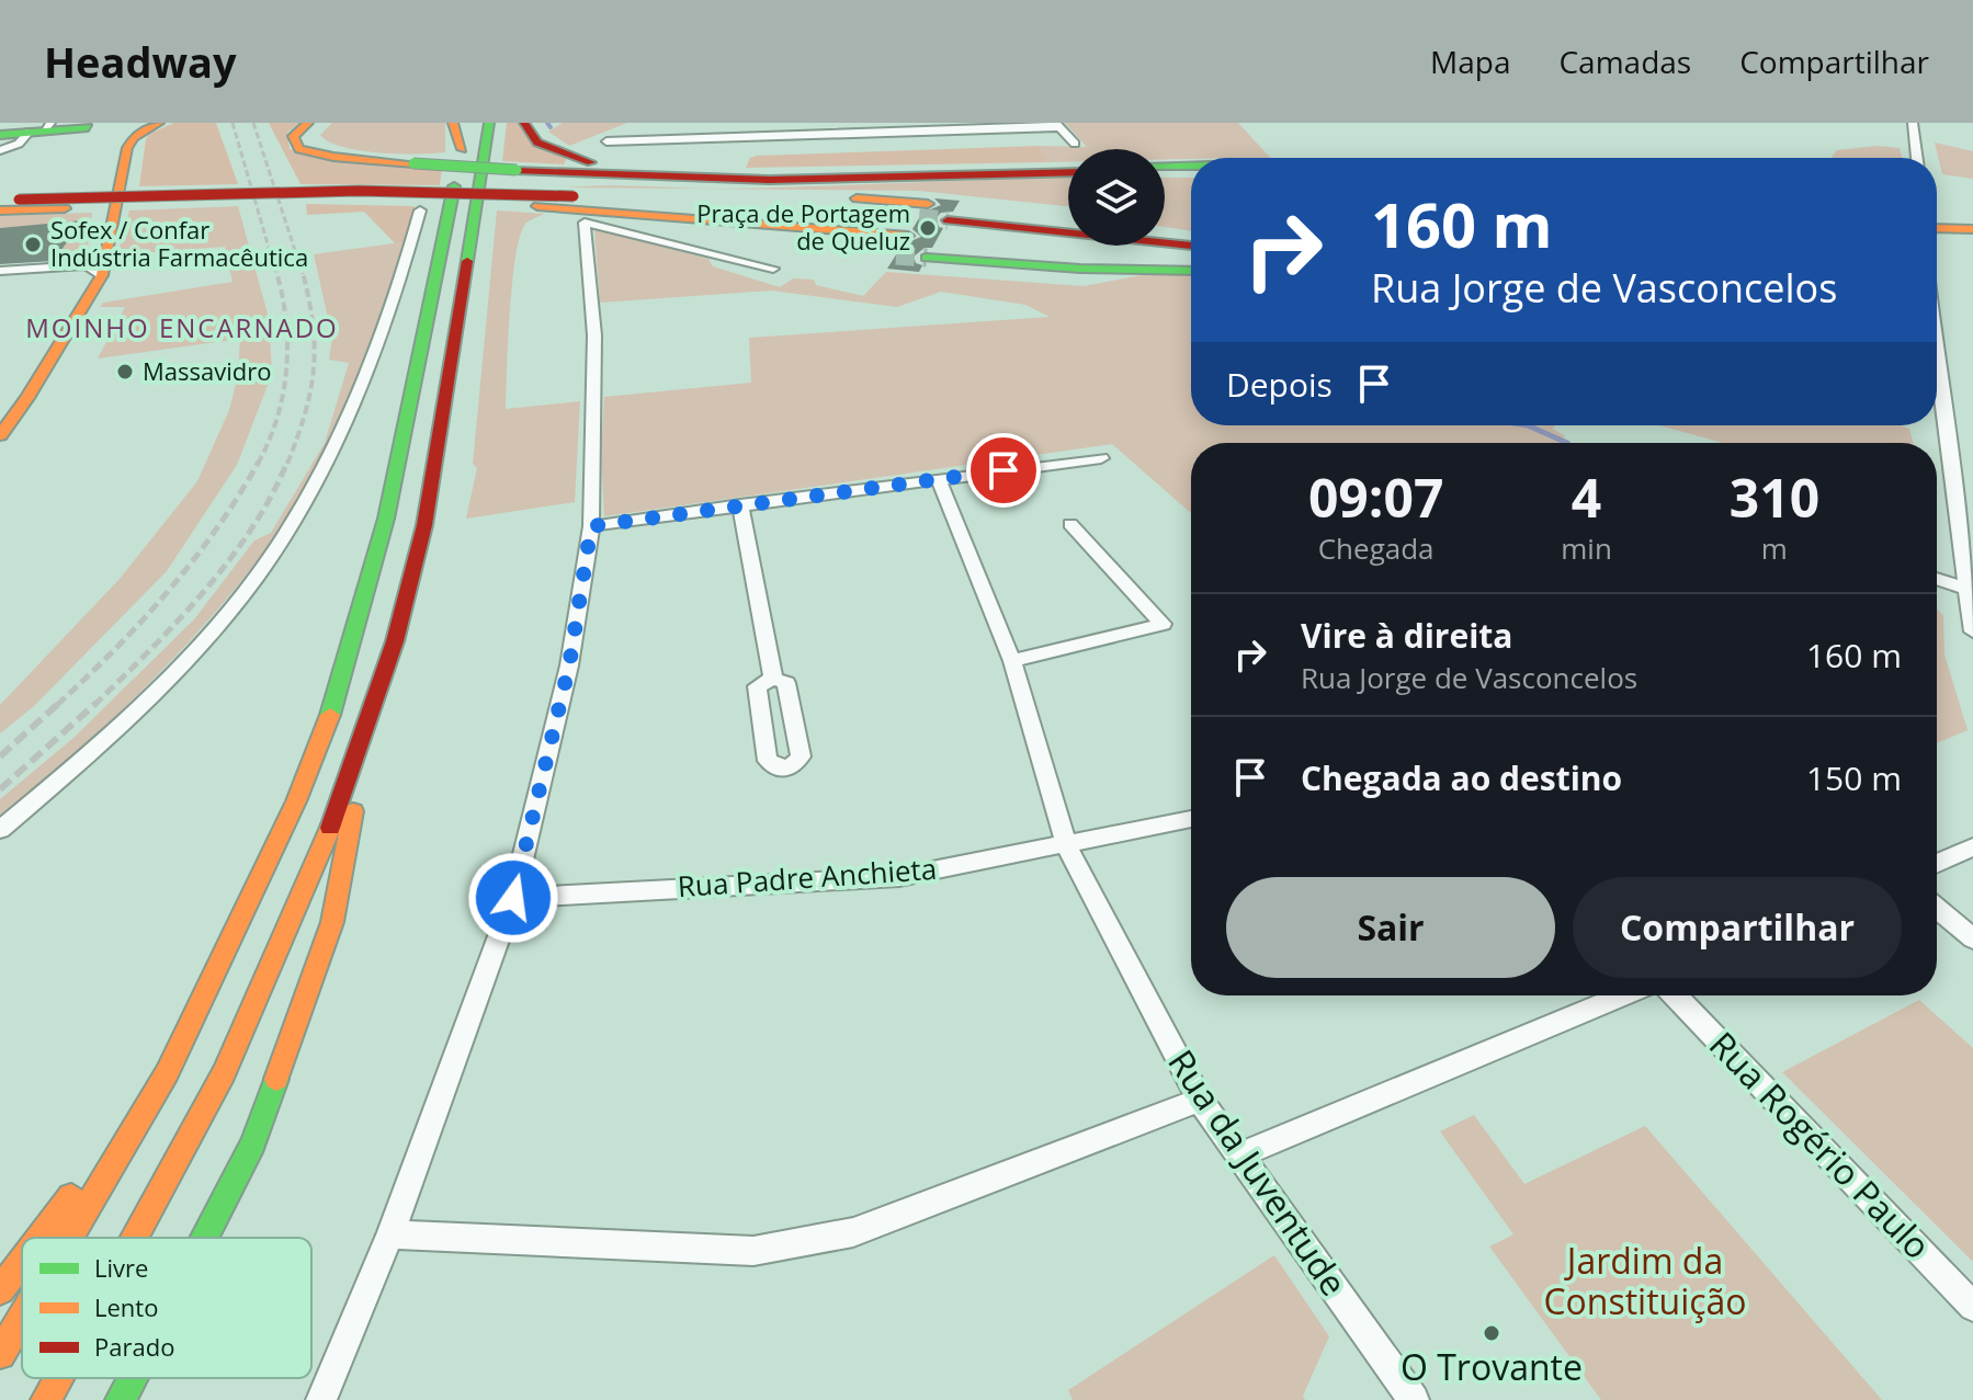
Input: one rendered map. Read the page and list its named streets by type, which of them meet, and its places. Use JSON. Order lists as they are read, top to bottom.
{
  "streets": {
    "street": ["Rua Padre Anchieta", "Rua Rogério Paulo", "Rua da Juventude"]
  },
  "crossings": [
    ["Rua Padre Anchieta", "Rua da Juventude"]
  ],
  "districts": ["MOINHO ENCARNADO"],
  "parks": ["Jardim da Constituição"],
  "places": [
    "Praça de Portagem de Queluz",
    "Sofex / Confar Indústria Farmacêutica",
    "Massavidro",
    "O Trovante"
  ],
  "legend": ["Livre", "Lento", "Parado"],
  "page": {
    "header": "Headway",
    "nav": ["Mapa", "Camadas", "Compartilhar"],
    "turn": ["160 m", "Rua Jorge de Vasconcelos"],
    "then": "Depois",
    "eta": [
      "09:07",
      "Chegada",
      "4",
      "min",
      "310",
      "m"
    ],
    "list": [
      {
        "name": "Vire à direita",
        "note": "Rua Jorge de Vasconcelos",
        "value": "160 m"
      },
      {
        "name": "Chegada ao destino",
        "value": "150 m"
      }
    ],
    "buttons": ["Sair", "Compartilhar"]
  }
}
